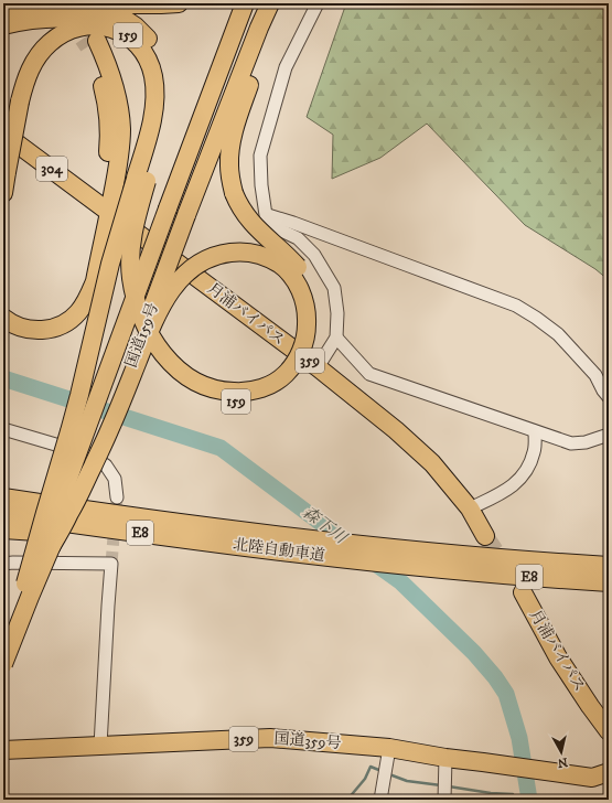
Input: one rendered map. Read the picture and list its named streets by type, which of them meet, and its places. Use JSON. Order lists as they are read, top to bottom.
{
  "streets": {
    "highway": [
      "159",
      "304",
      "月浦バイパス",
      "国道159号",
      "359",
      "E8",
      "北陸自動車道",
      "国道359号"
    ]
  },
  "crossings": [
    ["159", "国道159号"]
  ],
  "water": ["森下川"],
  "north": "bottom"
}
